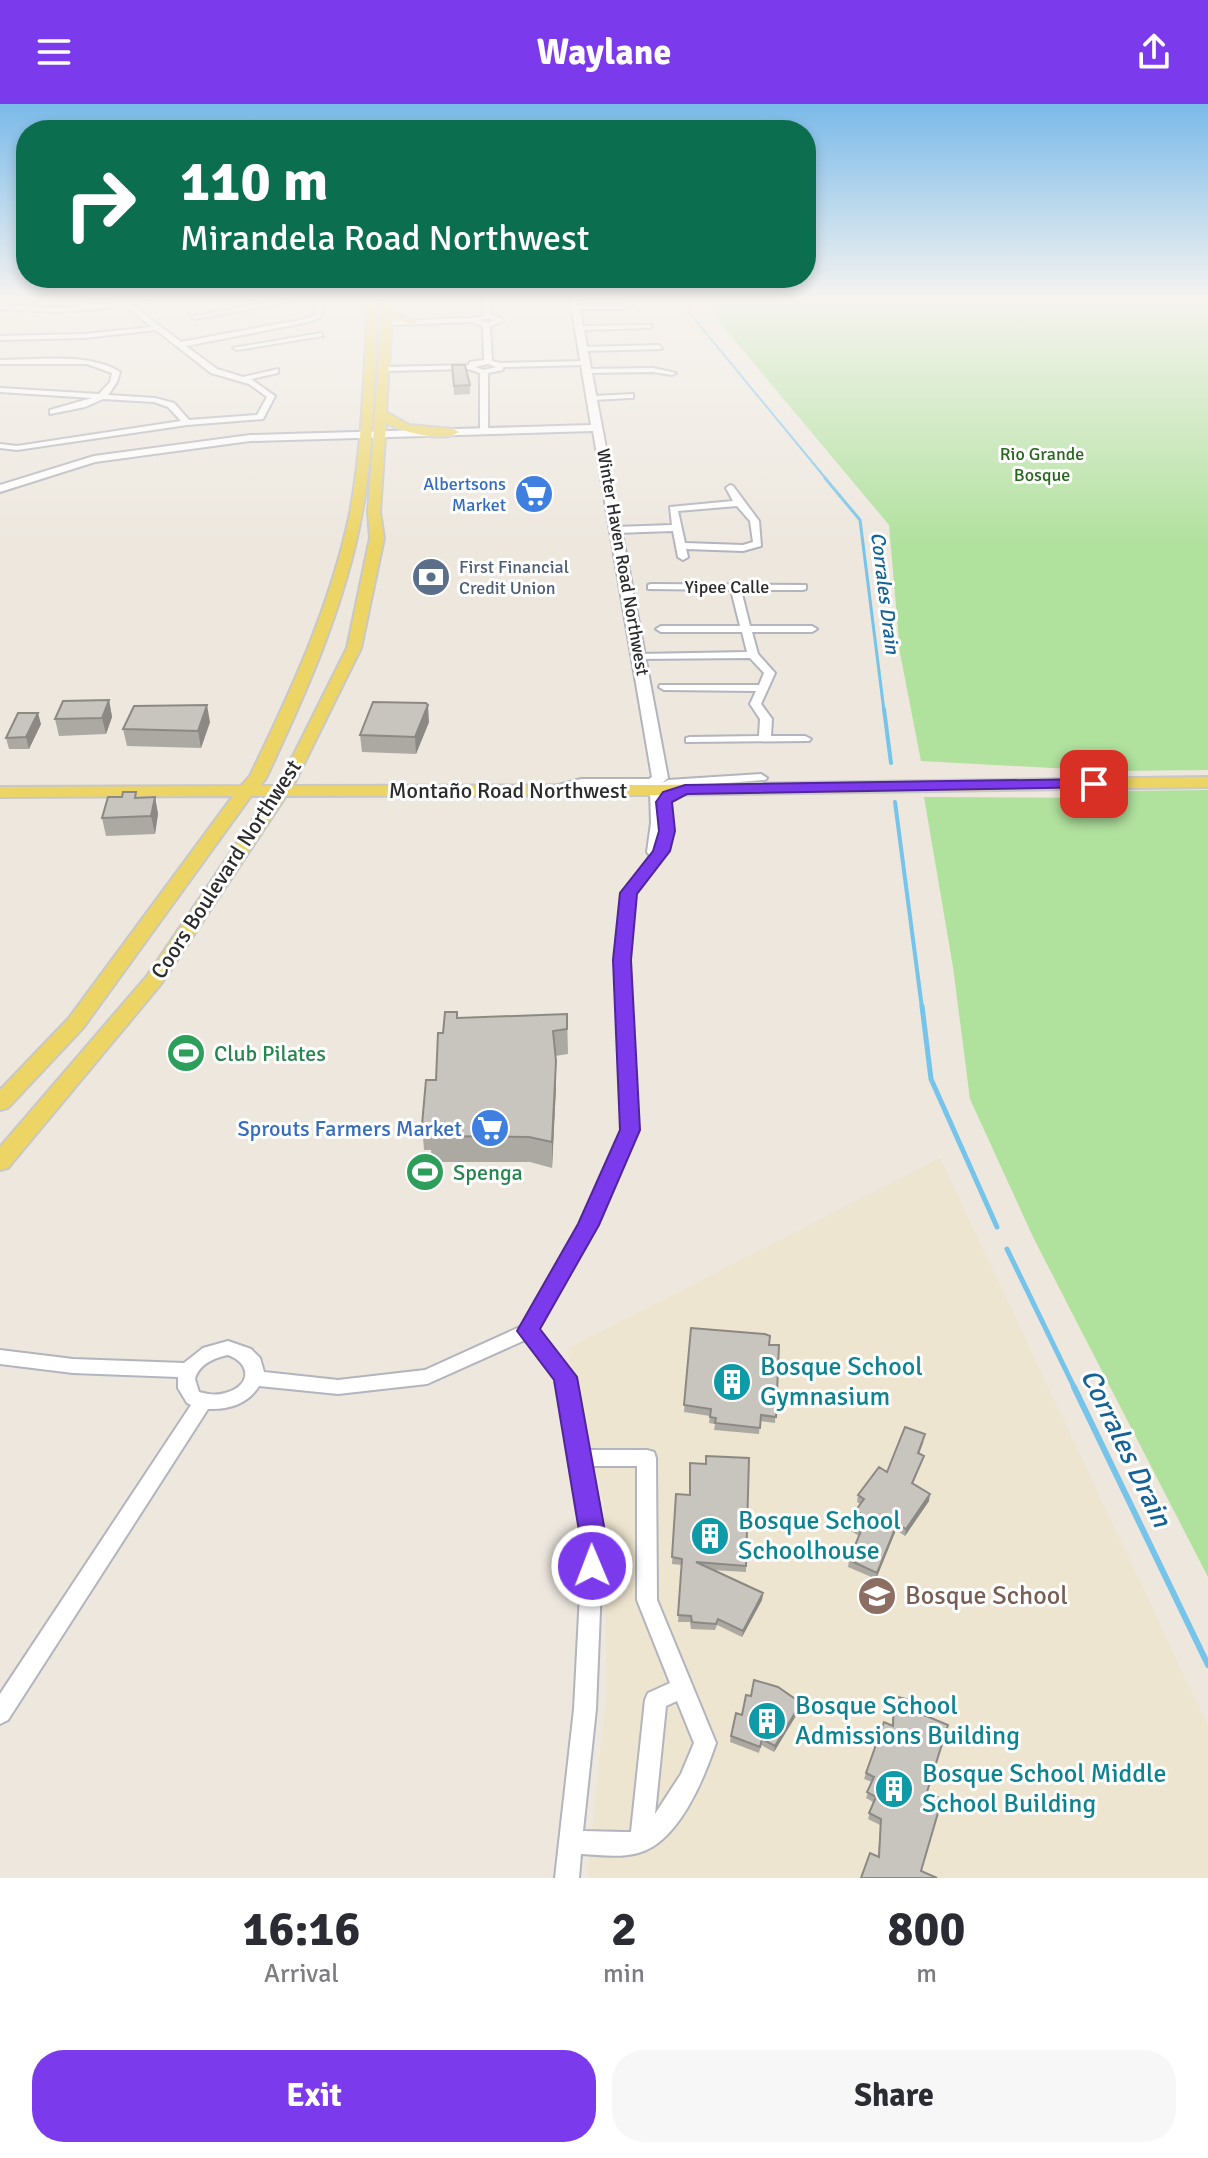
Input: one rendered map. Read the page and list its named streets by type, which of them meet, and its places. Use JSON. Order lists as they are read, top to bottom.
{
  "streets": {
    "main road": ["Montaño Road Northwest", "Coors Boulevard Northwest"],
    "street": ["Winter Haven Road Northwest", "Yipee Calle"]
  },
  "crossings": [
    ["Winter Haven Road Northwest", "Montaño Road Northwest"],
    ["Montaño Road Northwest", "Coors Boulevard Northwest"]
  ],
  "water": ["Corrales Drain"],
  "parks": ["Rio Grande Bosque"],
  "places": {
    "supermarket": ["Albertsons Market", "Sprouts Farmers Market"],
    "bank": ["First Financial Credit Union"],
    "sports": ["Club Pilates", "Spenga"],
    "building": [
      "Bosque School Gymnasium",
      "Bosque School Schoolhouse",
      "Bosque School Admissions Building",
      "Bosque School Middle School Building"
    ],
    "school or university": ["Bosque School"]
  },
  "page": {
    "header": "Waylane",
    "turn": ["110 m", "Mirandela Road Northwest"],
    "eta": [
      "16:16",
      "Arrival",
      "2",
      "min",
      "800",
      "m"
    ],
    "buttons": ["Exit", "Share"]
  }
}
